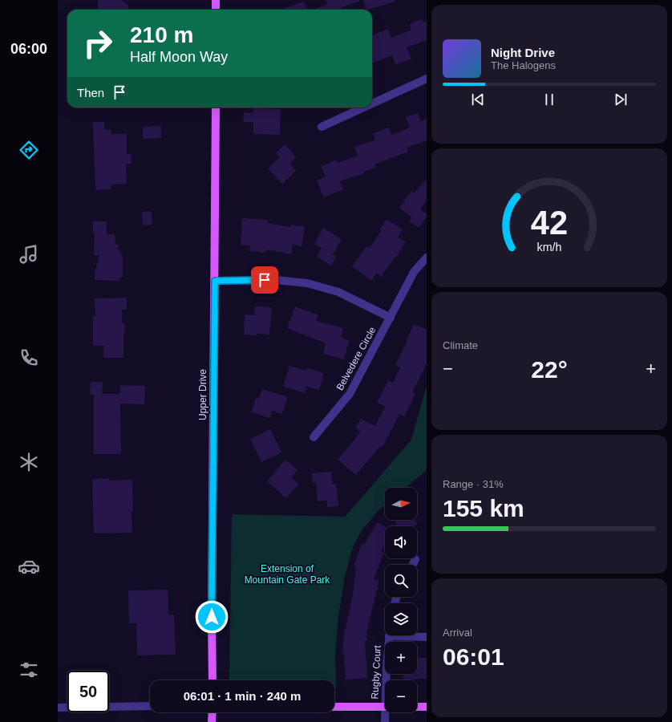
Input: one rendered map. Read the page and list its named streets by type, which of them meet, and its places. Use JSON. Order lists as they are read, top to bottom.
{
  "streets": {
    "main road": ["Upper Drive"],
    "street": ["Belvedere Circle", "Rugby Court"]
  },
  "parks": ["Extension of Mountain Gate Park"],
  "north": "right",
  "page": {
    "tabs": "06:00",
    "turn": ["210 m", "Half Moon Way"],
    "song": ["Night Drive", "The Halogens"],
    "then": "Then",
    "tile": [
      "Climate",
      ["Range · 31%", "155 km"],
      ["Arrival", "06:01"]
    ],
    "heat": ["−", "22°", "+"],
    "map_buttons": ["+", "−"],
    "limit": "50",
    "trip": "06:01 · 1 min · 240 m",
    "gauge": ["42", "km/h"]
  }
}
